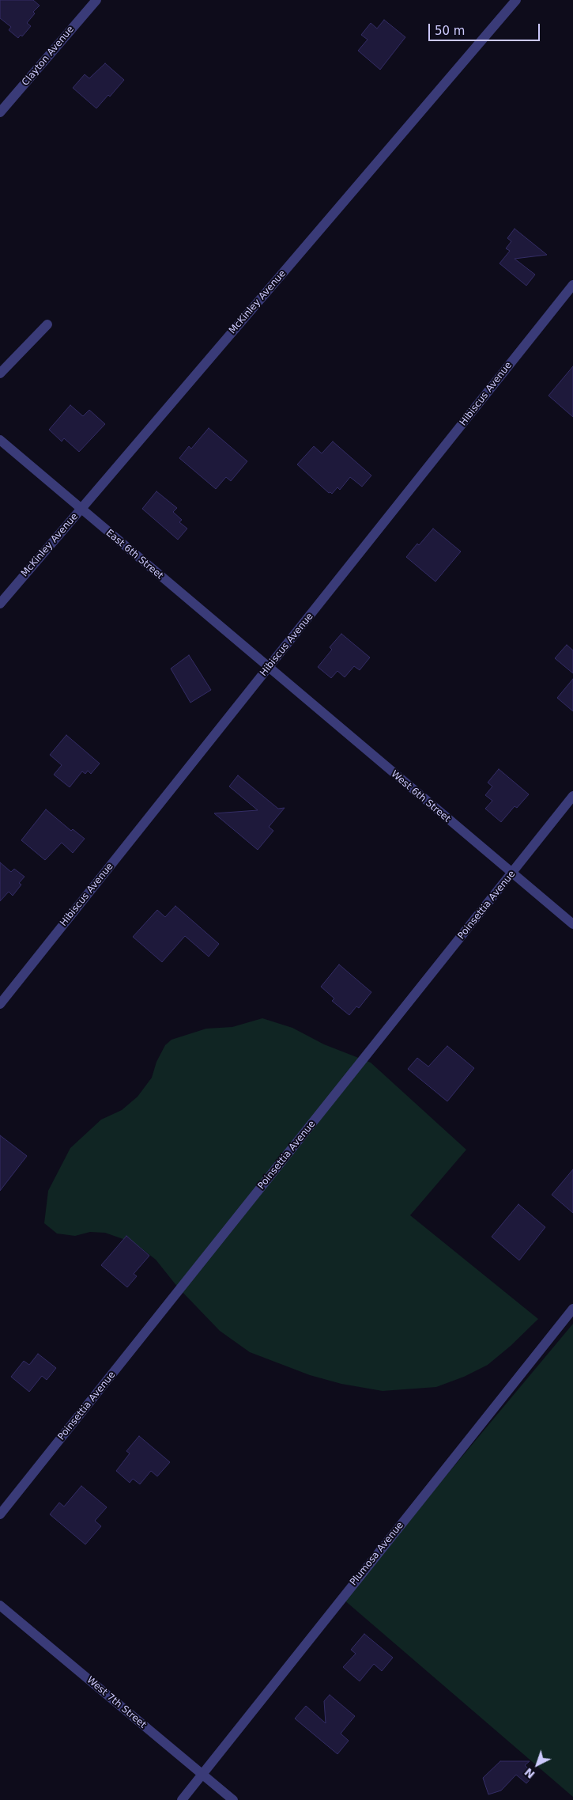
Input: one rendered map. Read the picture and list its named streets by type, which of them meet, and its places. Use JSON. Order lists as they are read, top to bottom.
{
  "streets": {
    "street": [
      "Clayton Avenue",
      "McKinley Avenue",
      "Hibiscus Avenue",
      "East 6th Street",
      "West 6th Street",
      "Poinsettia Avenue",
      "Plumosa Avenue",
      "West 7th Street"
    ]
  },
  "crossings": [
    ["McKinley Avenue", "East 6th Street"],
    ["Hibiscus Avenue", "East 6th Street"],
    ["Hibiscus Avenue", "West 6th Street"],
    ["East 6th Street", "West 6th Street"],
    ["West 6th Street", "Poinsettia Avenue"],
    ["Plumosa Avenue", "West 7th Street"]
  ],
  "scale_bar": "50 m",
  "north": "bottom left"
}
